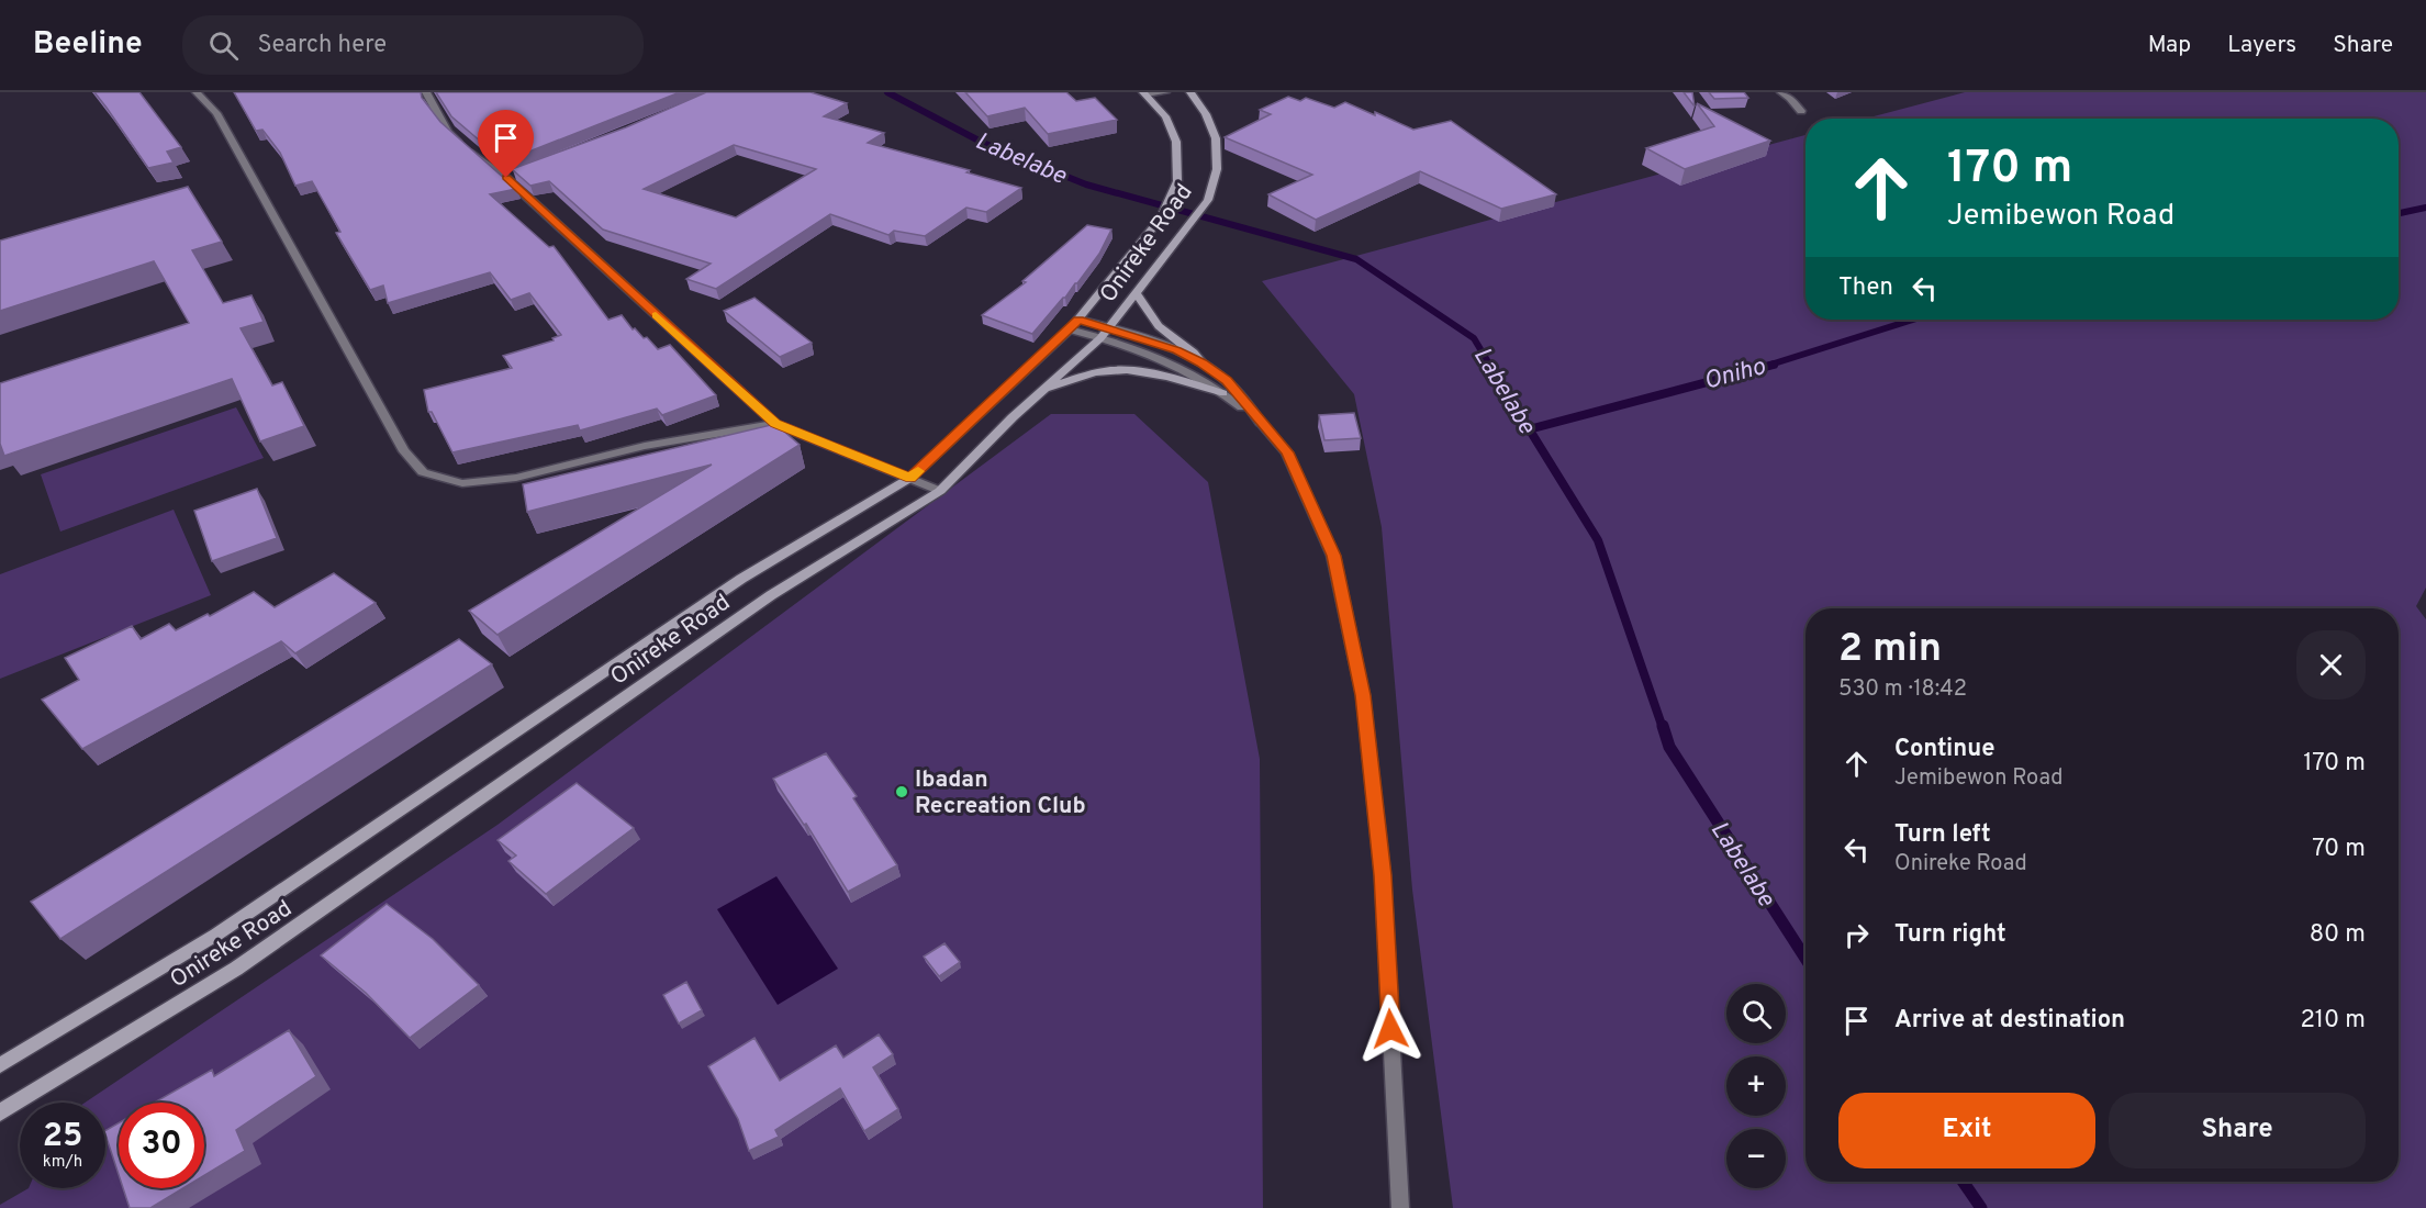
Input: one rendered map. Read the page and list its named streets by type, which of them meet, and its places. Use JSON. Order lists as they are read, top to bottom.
{
  "streets": {
    "main road": ["Onireke Road"]
  },
  "water": ["Labelabe", "Oniho"],
  "places": ["Ibadan Recreation Club"],
  "page": {
    "header": "Beeline",
    "search": "Search here",
    "nav": ["Map", "Layers", "Share"],
    "turn": ["170 m", "Jemibewon Road"],
    "then": "Then",
    "heading": ["2 min", "530 m · 18:42"],
    "list": [
      {
        "name": "Continue",
        "note": "Jemibewon Road",
        "value": "170 m"
      },
      {
        "name": "Turn left",
        "note": "Onireke Road",
        "value": "70 m"
      },
      {
        "name": "Turn right",
        "value": "80 m"
      },
      {
        "name": "Arrive at destination",
        "value": "210 m"
      }
    ],
    "map_buttons": ["+", "−"],
    "buttons": ["Exit", "Share"],
    "speed": "25 km/h",
    "limit": "30"
  }
}
